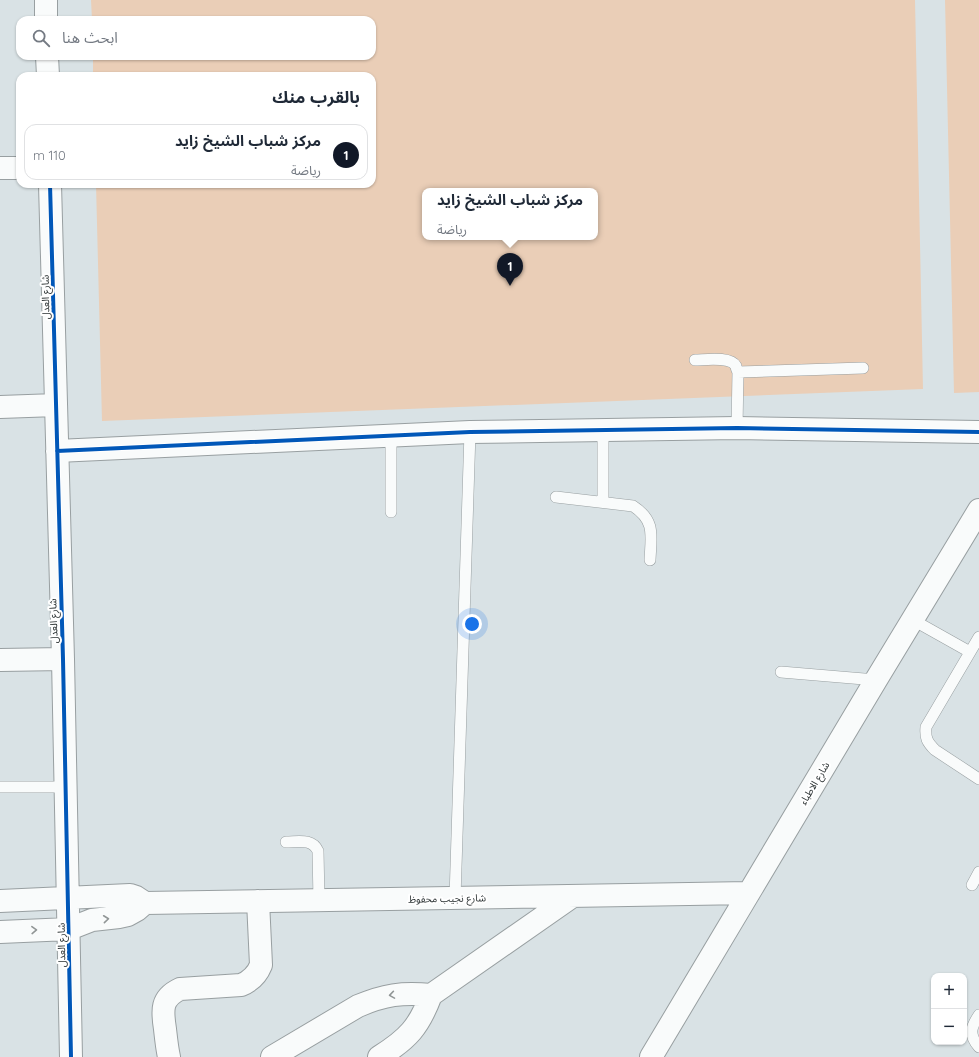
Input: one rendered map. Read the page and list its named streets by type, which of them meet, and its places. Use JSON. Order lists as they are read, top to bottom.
{
  "streets": {
    "street": ["شارع العدل", "شارع الاطباء", "شارع نجيب محفوظ"]
  },
  "crossings": [
    ["شارع العدل", "شارع نجيب محفوظ"],
    ["شارع الاطباء", "شارع نجيب محفوظ"]
  ],
  "page": {
    "search": "ابحث هنا",
    "heading": "بالقرب منك",
    "list": [
      {
        "mark": "1",
        "name": "مركز شباب الشيخ زايد",
        "note": "رياضة",
        "value": "110 m"
      }
    ],
    "popup": ["مركز شباب الشيخ زايد", "رياضة"],
    "pins": "1",
    "map_buttons": ["+", "−"]
  }
}
